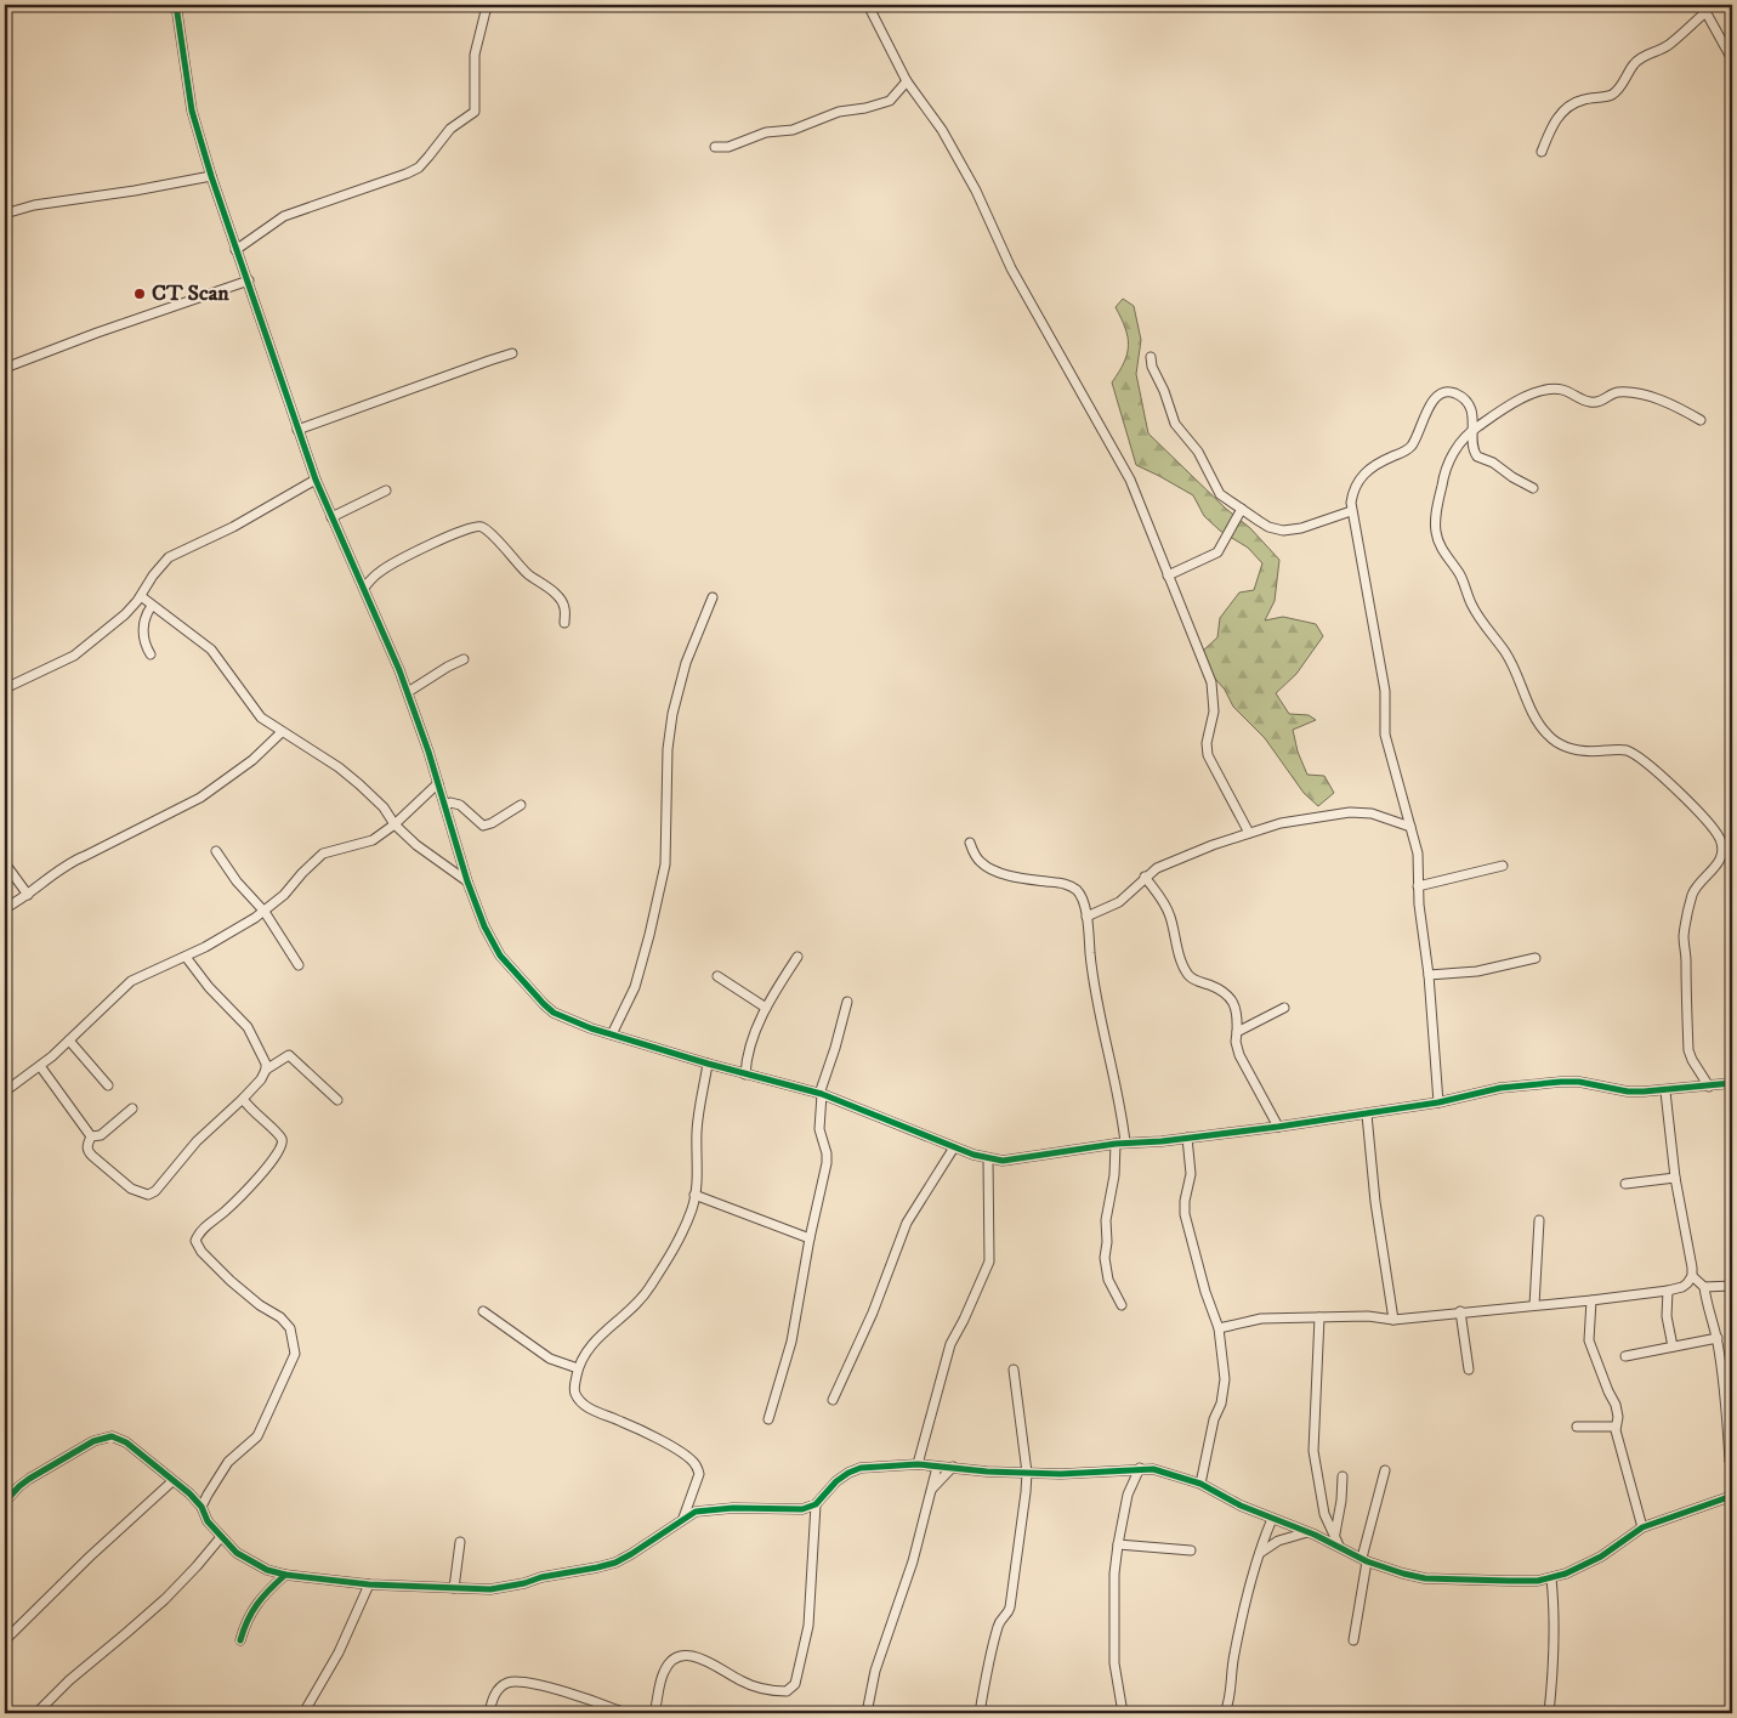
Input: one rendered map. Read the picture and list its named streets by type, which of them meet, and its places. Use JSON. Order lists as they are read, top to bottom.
{
  "places": ["CT Scan"]
}
